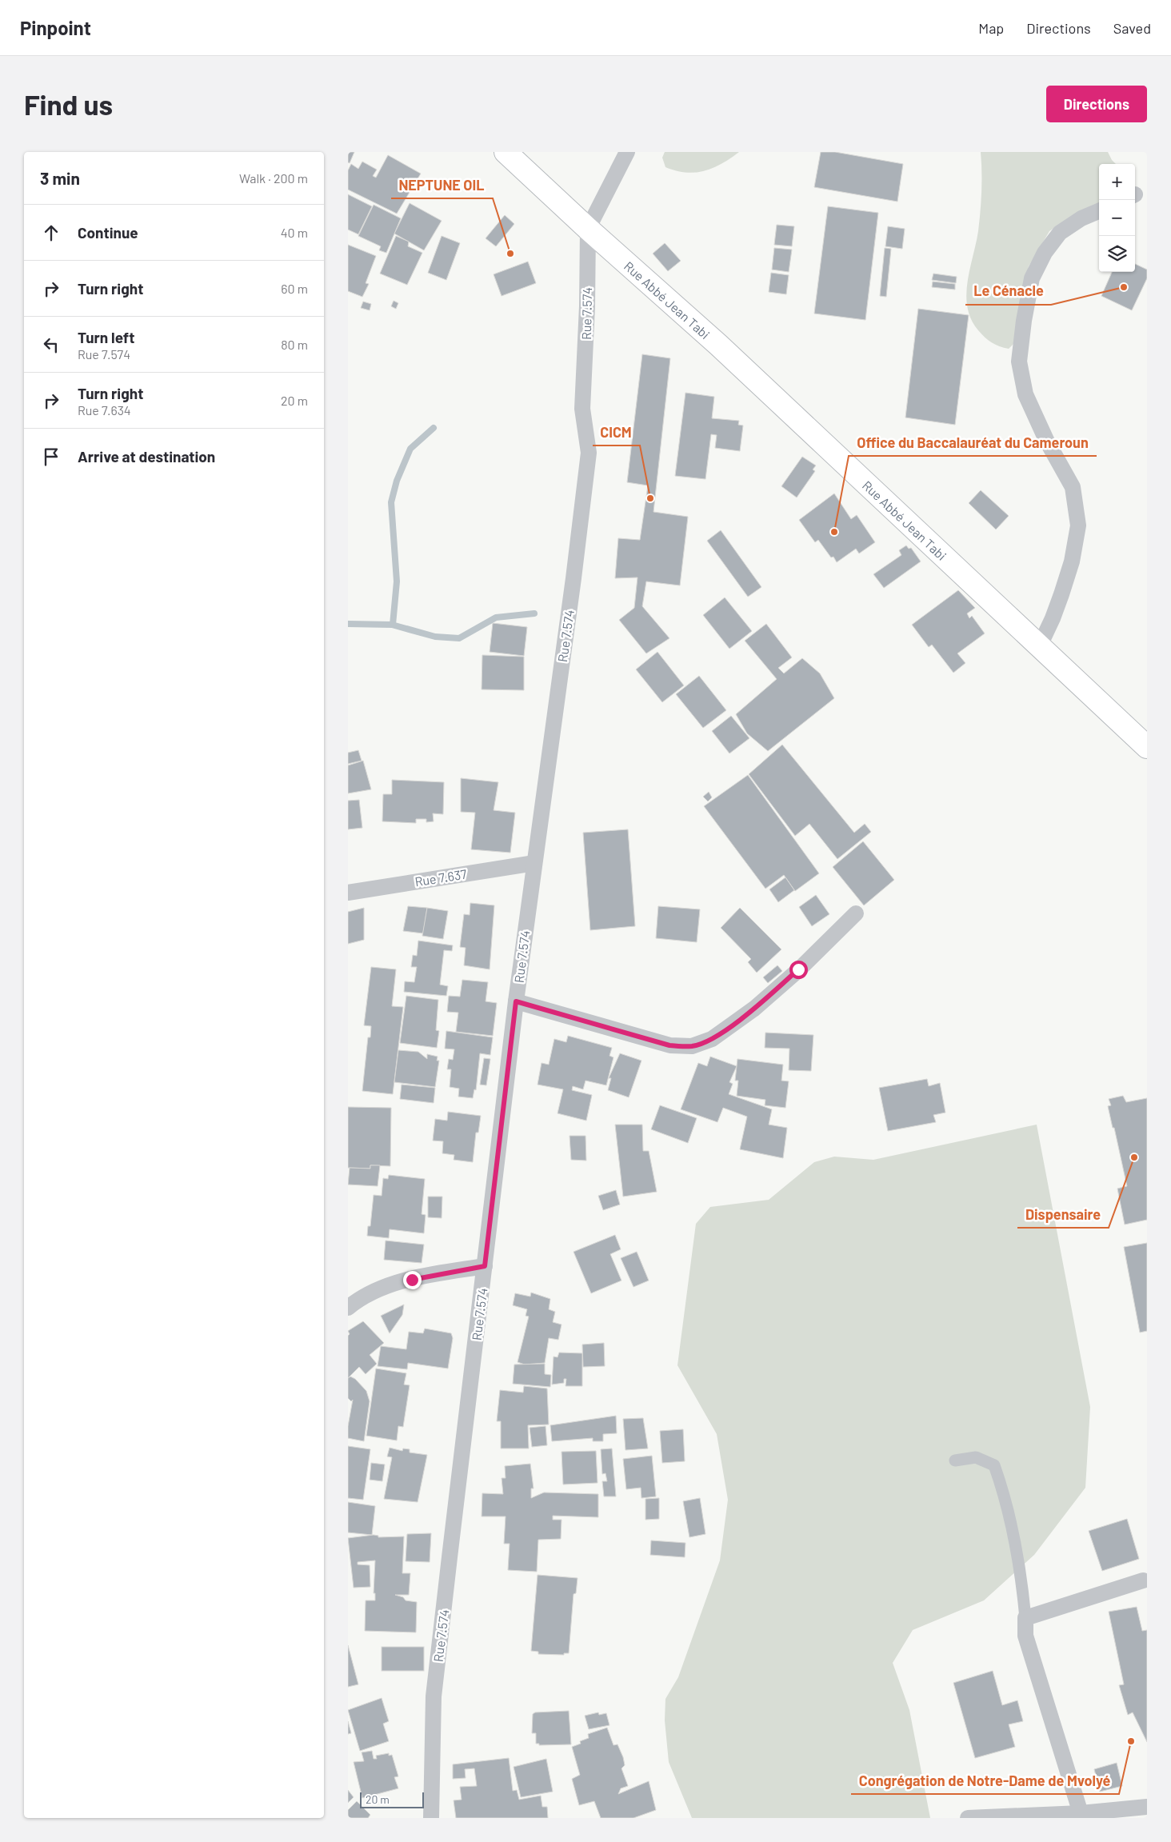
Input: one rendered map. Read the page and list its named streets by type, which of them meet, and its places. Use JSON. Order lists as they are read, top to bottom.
{
  "streets": {
    "main road": ["Rue Abbé Jean Tabi"],
    "street": ["Rue 7.574", "Rue 7.637"]
  },
  "crossings": [
    ["Rue Abbé Jean Tabi", "Rue 7.574"],
    ["Rue 7.574", "Rue 7.637"]
  ],
  "places": [
    "NEPTUNE OIL",
    "Le Cénacle",
    "CICM",
    "Office du Baccalauréat du Cameroun",
    "Dispensaire",
    "Congrégation de Notre-Dame de Mvolyé"
  ],
  "scale_bar": "20 m",
  "page": {
    "header": "Pinpoint",
    "nav": ["Map", "Directions", "Saved"],
    "buttons": "Directions",
    "title": "Find us",
    "heading": ["3 min", "Walk · 200 m"],
    "map_buttons": ["+", "−"],
    "list": [
      ["Continue", "40 m"],
      ["Turn right", "60 m"],
      ["Turn left", "Rue 7.574", "80 m"],
      ["Turn right", "Rue 7.634", "20 m"],
      "Arrive at destination"
    ],
    "scale": "20 m"
  }
}
